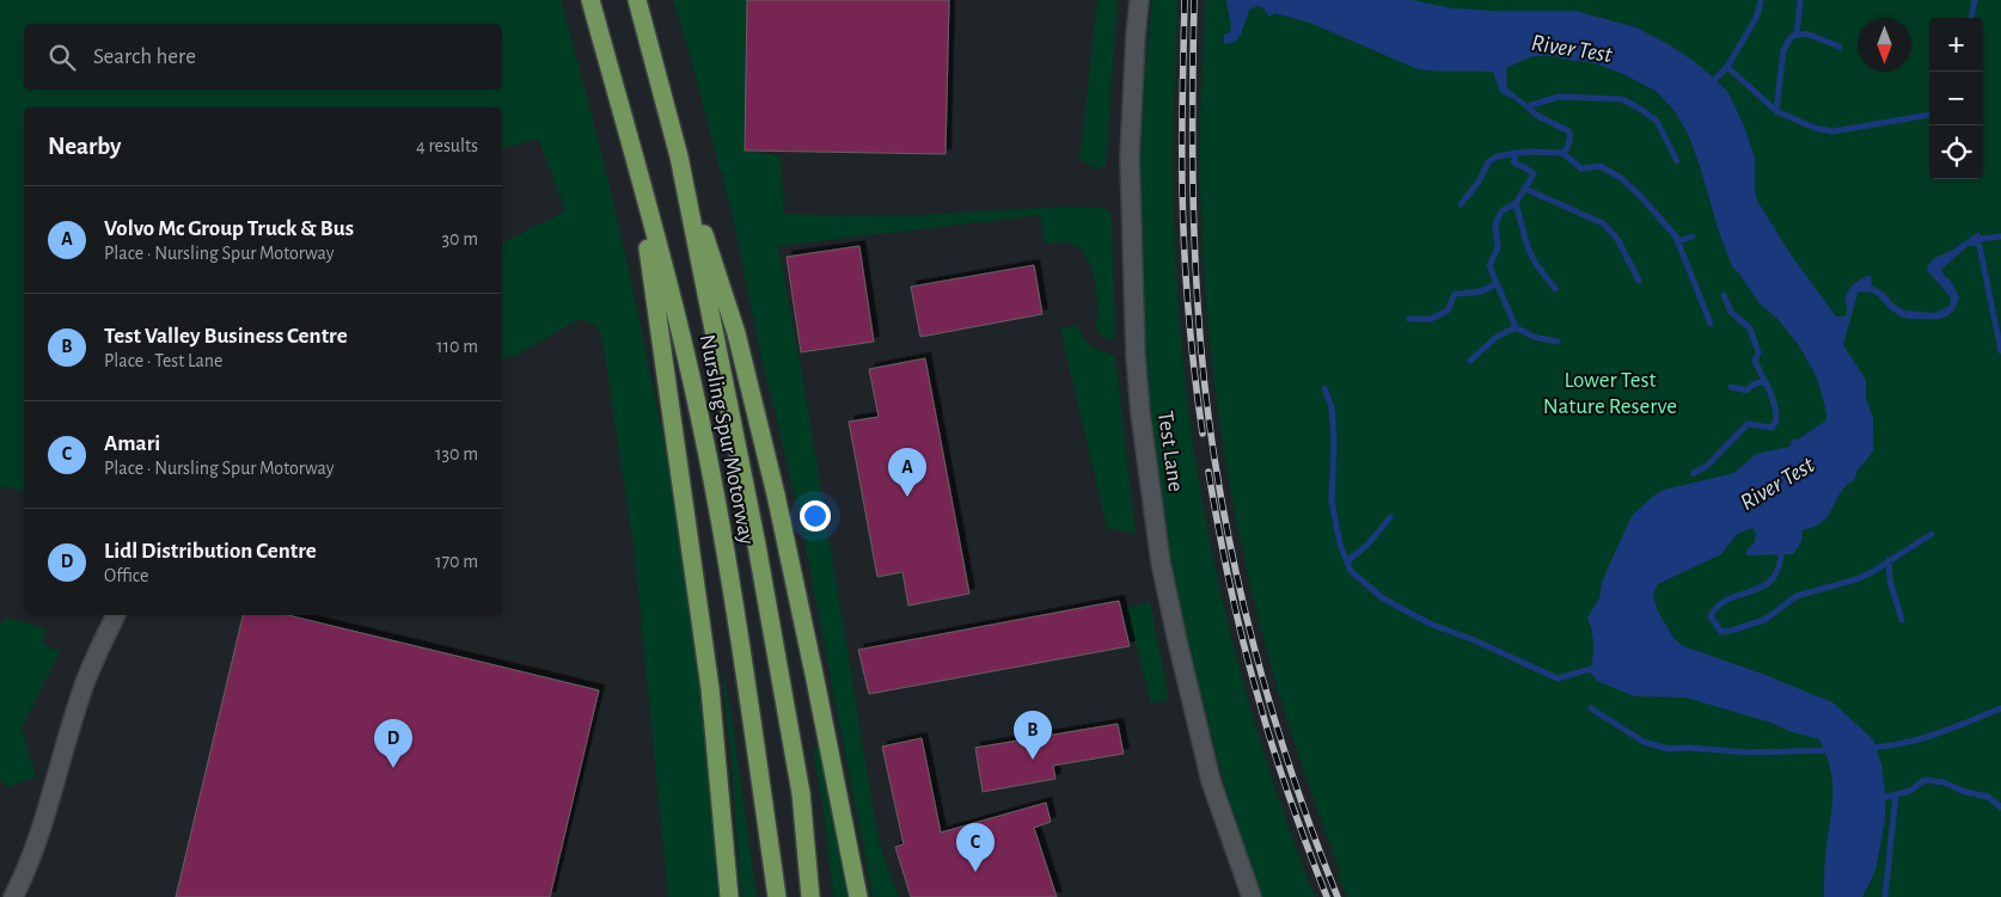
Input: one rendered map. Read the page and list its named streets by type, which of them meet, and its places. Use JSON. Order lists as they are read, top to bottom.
{
  "streets": {
    "highway": ["Nursling Spur Motorway"],
    "street": ["Test Lane"]
  },
  "water": ["River Test"],
  "parks": ["Lower Test Nature Reserve"],
  "north": "bottom",
  "page": {
    "map_buttons": ["+", "−"],
    "search": "Search here",
    "heading": ["Nearby", "4 results"],
    "list": [
      {
        "mark": "A",
        "name": "Volvo Mc Group Truck & Bus",
        "note": "Place · Nursling Spur Motorway",
        "value": "30 m"
      },
      {
        "mark": "B",
        "name": "Test Valley Business Centre",
        "note": "Place · Test Lane",
        "value": "110 m"
      },
      {
        "mark": "C",
        "name": "Amari",
        "note": "Place · Nursling Spur Motorway",
        "value": "130 m"
      },
      {
        "mark": "D",
        "name": "Lidl Distribution Centre",
        "note": "Office",
        "value": "170 m"
      }
    ],
    "pins": [
      "A",
      "B",
      "D",
      "C"
    ]
  }
}
